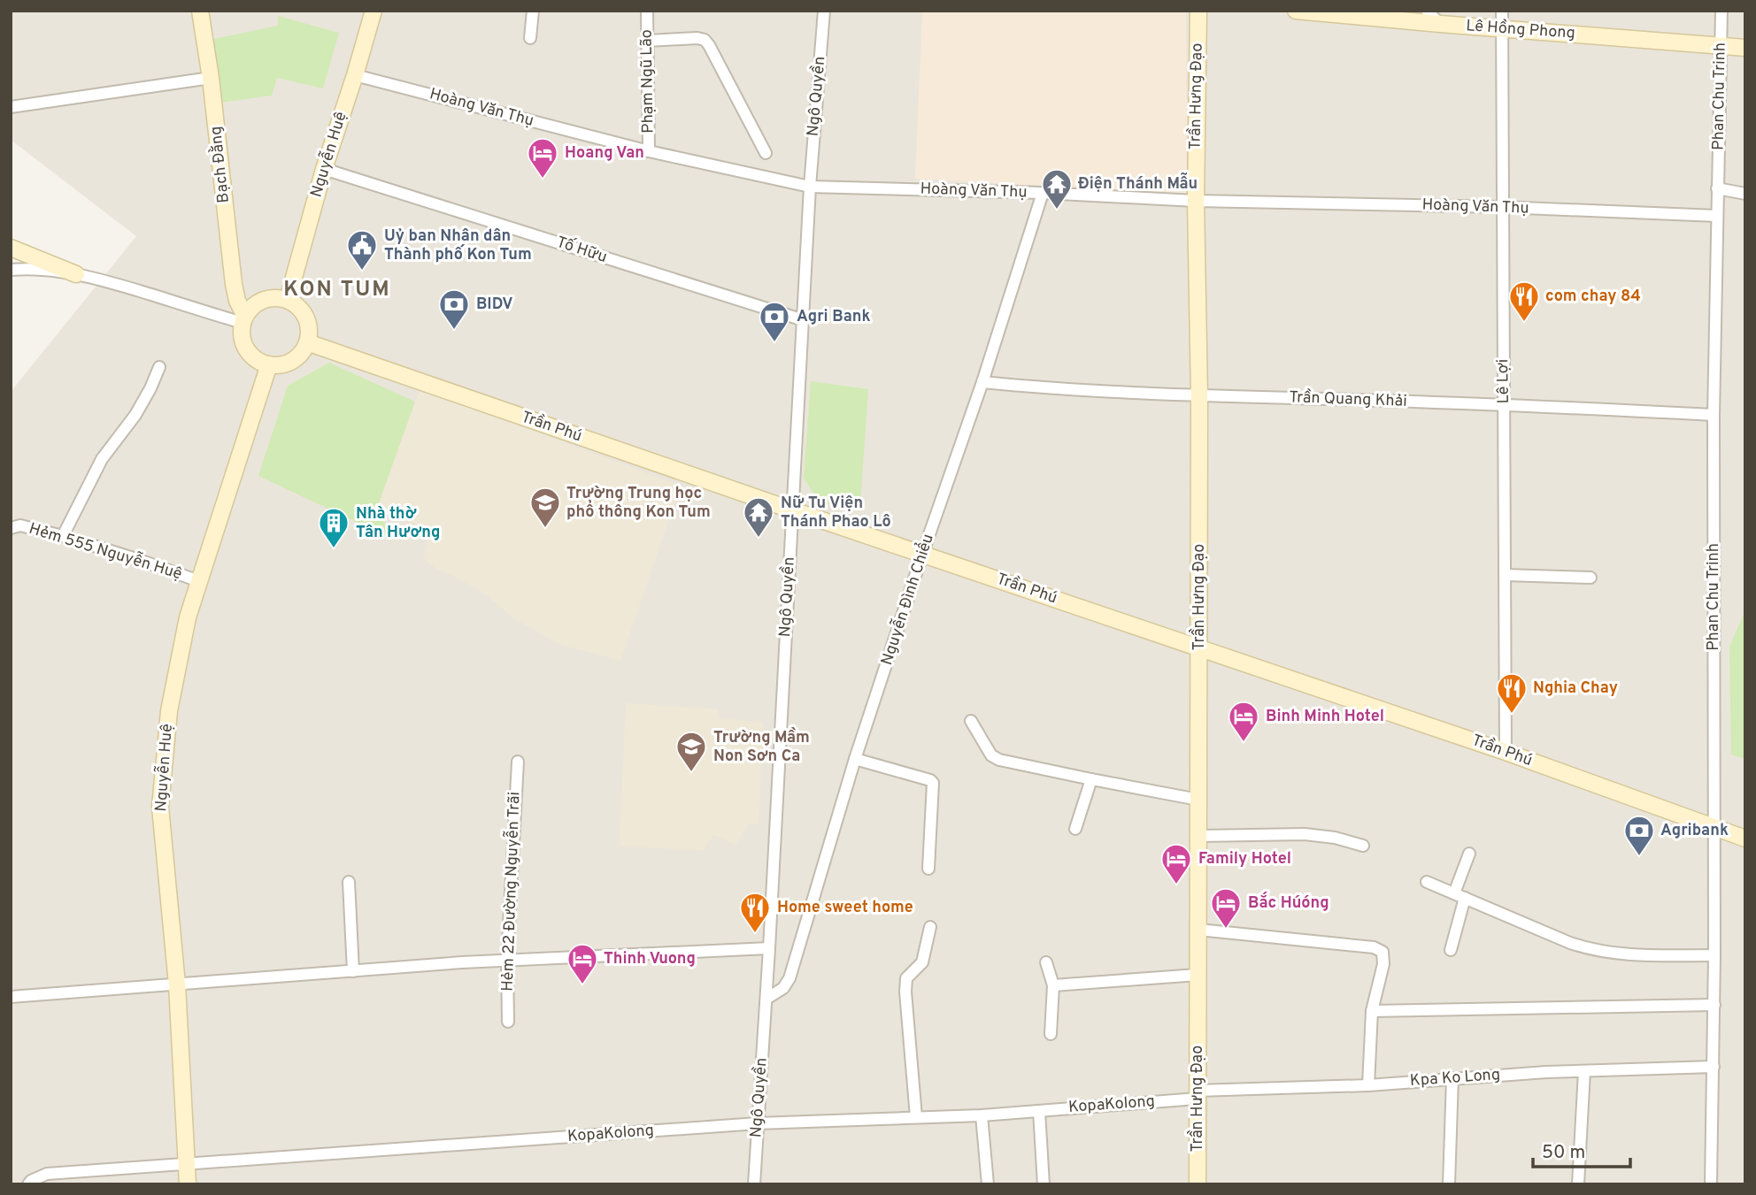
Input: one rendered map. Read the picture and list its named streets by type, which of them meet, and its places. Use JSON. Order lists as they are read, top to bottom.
{
  "streets": {
    "street": [
      "Lê Hồng Phong",
      "Phạm Ngũ Lão",
      "Ngô Quyền",
      "Trần Hưng Đạo",
      "Phan Chu Trinh",
      "Hoàng Văn Thụ",
      "Nguyễn Huệ",
      "Bạch Đằng",
      "Tố Hữu",
      "Lê Lợi",
      "Trần Quang Khải",
      "Trần Phú",
      "Hẻm 555 Nguyễn Huệ",
      "Nguyễn Đình Chiểu",
      "Hẻm 22 Đường Nguyễn Trãi",
      "Kpa Ko Long",
      "KopaKolong"
    ]
  },
  "crossings": [
    ["Lê Hồng Phong", "Phan Chu Trinh"],
    ["Lê Hồng Phong", "Lê Lợi"],
    ["Phạm Ngũ Lão", "Hoàng Văn Thụ"],
    ["Ngô Quyền", "Hoàng Văn Thụ"],
    ["Ngô Quyền", "Tố Hữu"],
    ["Ngô Quyền", "Trần Phú"],
    ["Ngô Quyền", "Nguyễn Đình Chiểu"],
    ["Ngô Quyền", "KopaKolong"],
    ["Trần Hưng Đạo", "Hoàng Văn Thụ"],
    ["Trần Hưng Đạo", "Trần Quang Khải"],
    ["Trần Hưng Đạo", "Trần Phú"],
    ["Trần Hưng Đạo", "Kpa Ko Long"],
    ["Trần Hưng Đạo", "KopaKolong"],
    ["Phan Chu Trinh", "Hoàng Văn Thụ"],
    ["Phan Chu Trinh", "Trần Quang Khải"],
    ["Phan Chu Trinh", "Trần Phú"],
    ["Phan Chu Trinh", "Kpa Ko Long"],
    ["Hoàng Văn Thụ", "Nguyễn Huệ"],
    ["Hoàng Văn Thụ", "Lê Lợi"],
    ["Hoàng Văn Thụ", "Nguyễn Đình Chiểu"],
    ["Nguyễn Huệ", "Bạch Đằng"],
    ["Nguyễn Huệ", "Tố Hữu"],
    ["Nguyễn Huệ", "Trần Phú"],
    ["Nguyễn Huệ", "Hẻm 555 Nguyễn Huệ"],
    ["Nguyễn Huệ", "KopaKolong"],
    ["Bạch Đằng", "Trần Phú"],
    ["Lê Lợi", "Trần Quang Khải"],
    ["Lê Lợi", "Trần Phú"],
    ["Trần Quang Khải", "Nguyễn Đình Chiểu"],
    ["Trần Phú", "Nguyễn Đình Chiểu"],
    ["Kpa Ko Long", "KopaKolong"]
  ],
  "districts": ["KON TUM"],
  "places": {
    "hotel": [
      "Hoang Van",
      "Binh Minh Hotel",
      "Family Hotel",
      "Bắc Húóng",
      "Thinh Vuong"
    ],
    "temple": ["Điện Thánh Mẫu", "Nữ Tu Viện Thánh Phao Lô"],
    "public building": ["Uỷ ban Nhân dân Thành phố Kon Tum"],
    "restaurant": ["com chay 84", "Nghia Chay", "Home sweet home"],
    "bank": ["BIDV", "Agri Bank", "Agribank"],
    "school or university": ["Trường Trung học phổ thông Kon Tum", "Trường Mầm Non Sơn Ca"],
    "building": ["Nhà thờ Tân Hương"]
  },
  "scale_bar": "50 m"
}
